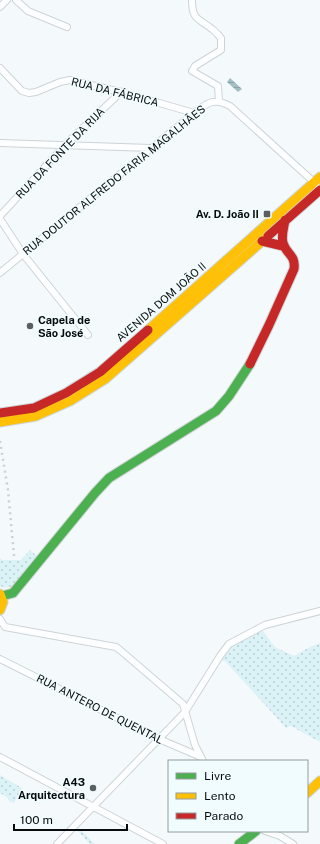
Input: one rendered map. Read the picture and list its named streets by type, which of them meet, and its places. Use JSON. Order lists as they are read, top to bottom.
{
  "streets": {
    "main road": ["AVENIDA DOM JOÃO II"],
    "street": [
      "RUA DA FÁBRICA",
      "RUA DA FONTE DA RIJA",
      "RUA DOUTOR ALFREDO FARIA MAGALHÃES",
      "RUA ANTERO DE QUENTAL"
    ]
  },
  "crossings": [
    ["RUA DA FÁBRICA", "RUA DA FONTE DA RIJA"],
    ["RUA DA FÁBRICA", "RUA DOUTOR ALFREDO FARIA MAGALHÃES"],
    ["RUA DOUTOR ALFREDO FARIA MAGALHÃES", "AVENIDA DOM JOÃO II"]
  ],
  "places": {
    "transit": ["Av. D. João II"],
    "other": ["Capela de São José", "A43 Arquitectura"]
  },
  "legend": ["Livre", "Lento", "Parado"],
  "scale_bar": "100 m"
}
